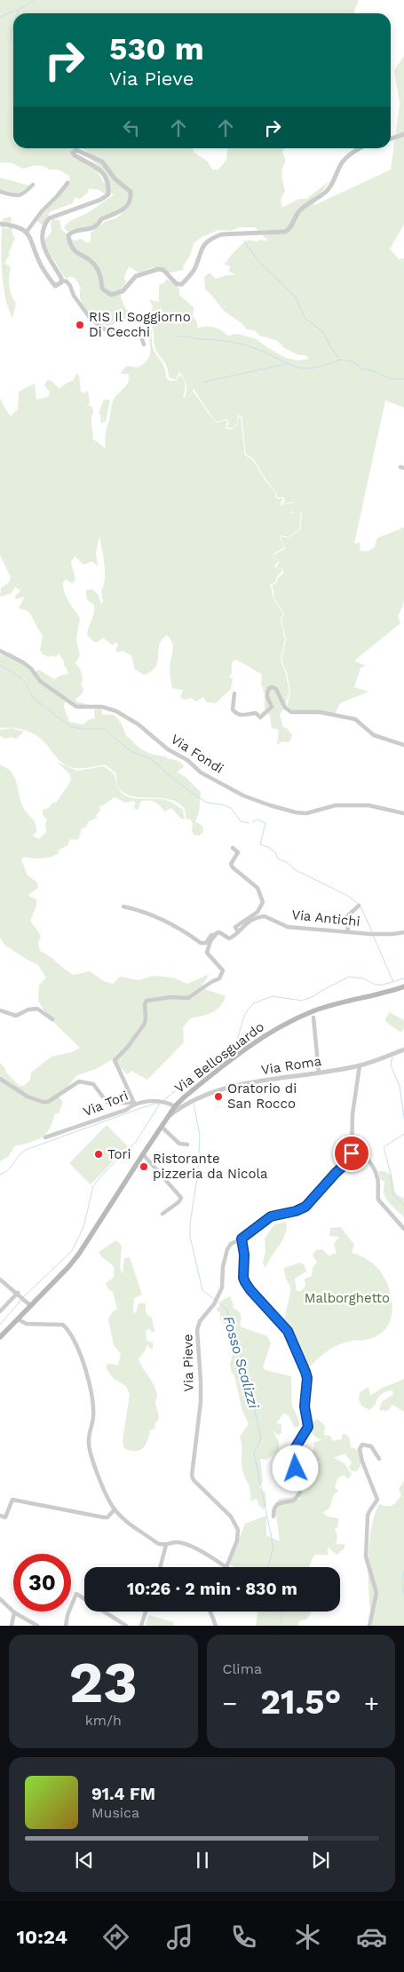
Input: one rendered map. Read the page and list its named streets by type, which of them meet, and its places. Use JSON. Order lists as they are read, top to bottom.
{
  "streets": {
    "main road": ["Via Bellosguardo"],
    "street": [
      "Via Fondi",
      "Via Antichi",
      "Via Roma",
      "Via Tori",
      "Via Pieve"
    ]
  },
  "crossings": [
    ["Via Bellosguardo", "Via Roma"],
    ["Via Bellosguardo", "Via Tori"]
  ],
  "water": ["Fosso Scalizzi"],
  "parks": ["Malborghetto"],
  "places": [
    "RIS Il Soggiorno Di Cecchi",
    "Oratorio di San Rocco",
    "Tori",
    "Ristorante pizzeria da Nicola"
  ],
  "page": {
    "turn": ["530 m", "Via Pieve"],
    "limit": "30",
    "trip": "10:26 · 2 min · 830 m",
    "tile": [
      ["23", "km/h"],
      "Clima"
    ],
    "heat": ["−", "21.5°", "+"],
    "song": ["91.4 FM", "Musica"],
    "tabs": "10:24"
  }
}
